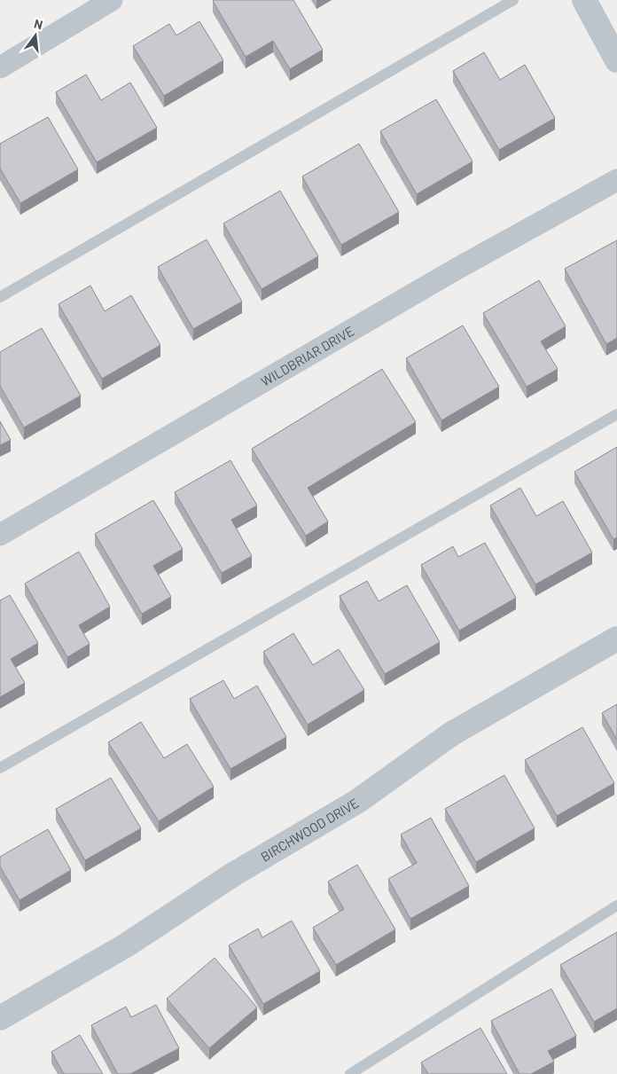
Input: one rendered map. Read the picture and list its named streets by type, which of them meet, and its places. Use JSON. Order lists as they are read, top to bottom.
{
  "streets": {
    "street": ["WILDBRIAR DRIVE", "BIRCHWOOD DRIVE"]
  },
  "north": "top"
}
